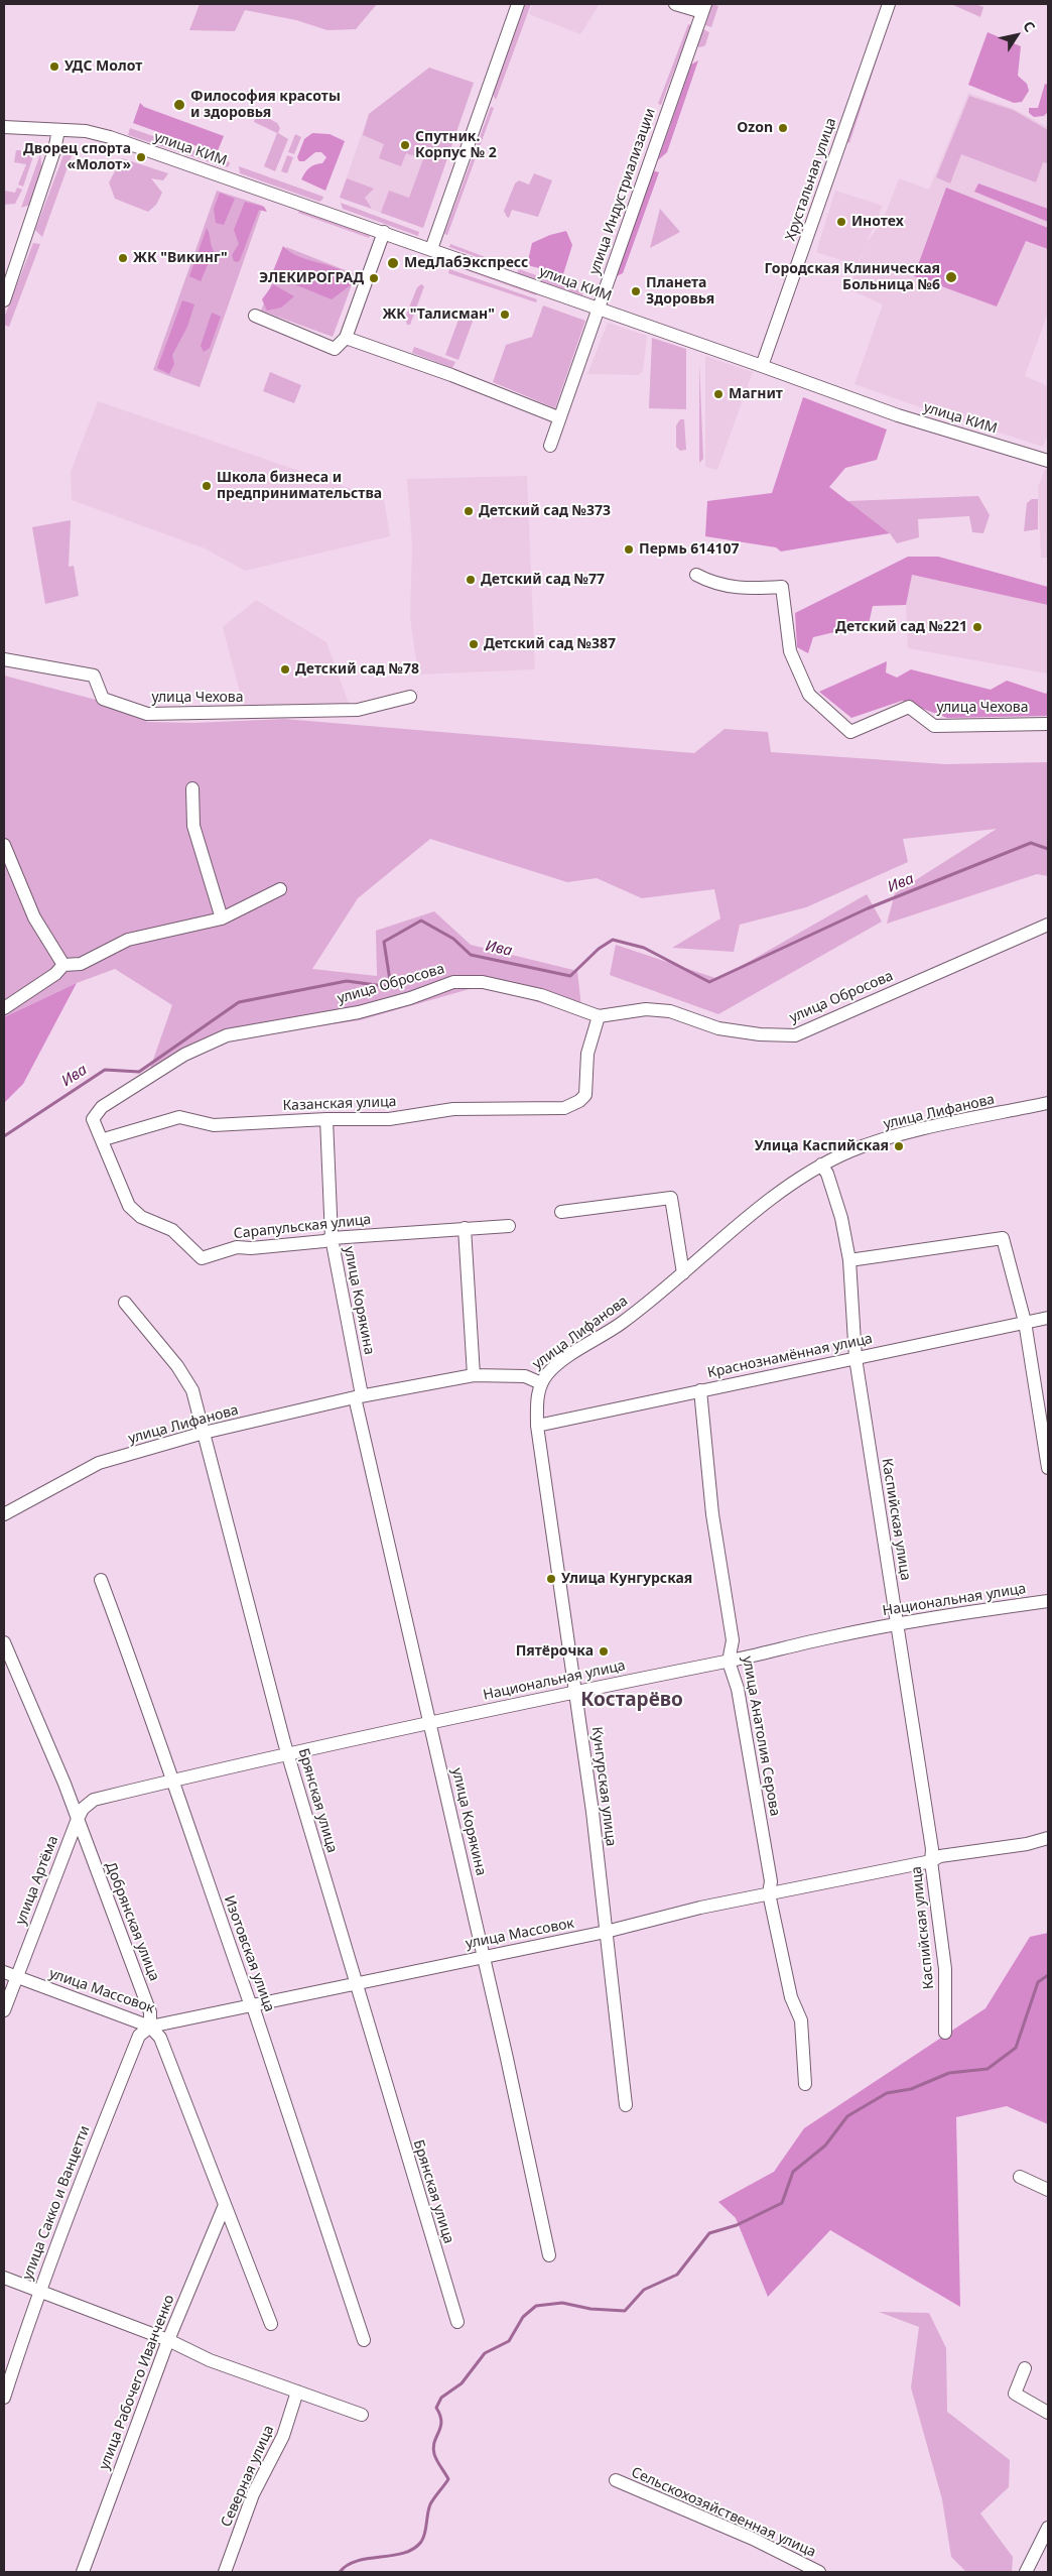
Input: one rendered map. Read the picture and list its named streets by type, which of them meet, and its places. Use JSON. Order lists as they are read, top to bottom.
{
  "streets": {
    "street": [
      "улица КИМ",
      "Хрустальная улица",
      "улица Индустриализации",
      "улица Чехова",
      "улица Обросова",
      "Казанская улица",
      "улица Лифанова",
      "Сарапульская улица",
      "улица Корякина",
      "Краснознамённая улица",
      "Каспийская улица",
      "Национальная улица",
      "улица Анатолия Серова",
      "Кунгурская улица",
      "Брянская улица",
      "улица Артёма",
      "Добрянская улица",
      "улица Массовок",
      "Изотовская улица",
      "улица Сакко и Ванцетти",
      "улица Рабочего Иванченко",
      "Северная улица",
      "Сельскохозяйственная улица"
    ]
  },
  "crossings": [
    ["улица КИМ", "Хрустальная улица"],
    ["улица КИМ", "улица Индустриализации"],
    ["улица Обросова", "Казанская улица"],
    ["улица Обросова", "Сарапульская улица"],
    ["Казанская улица", "Сарапульская улица"],
    ["Казанская улица", "улица Корякина"],
    ["улица Лифанова", "улица Корякина"],
    ["улица Лифанова", "Каспийская улица"],
    ["улица Лифанова", "Кунгурская улица"],
    ["улица Лифанова", "Брянская улица"],
    ["Сарапульская улица", "улица Корякина"],
    ["улица Корякина", "Национальная улица"],
    ["улица Корякина", "улица Массовок"],
    ["Краснознамённая улица", "Каспийская улица"],
    ["Краснознамённая улица", "улица Анатолия Серова"],
    ["Краснознамённая улица", "Кунгурская улица"],
    ["Каспийская улица", "Национальная улица"],
    ["Каспийская улица", "улица Массовок"],
    ["Национальная улица", "улица Анатолия Серова"],
    ["Национальная улица", "Кунгурская улица"],
    ["Национальная улица", "Брянская улица"],
    ["Национальная улица", "улица Артёма"],
    ["Национальная улица", "Добрянская улица"],
    ["Национальная улица", "Изотовская улица"],
    ["улица Анатолия Серова", "улица Массовок"],
    ["Кунгурская улица", "улица Массовок"],
    ["Брянская улица", "улица Массовок"],
    ["улица Артёма", "Добрянская улица"],
    ["улица Артёма", "улица Массовок"],
    ["Добрянская улица", "улица Массовок"],
    ["Добрянская улица", "улица Сакко и Ванцетти"],
    ["Добрянская улица", "улица Рабочего Иванченко"],
    ["улица Массовок", "Изотовская улица"],
    ["улица Массовок", "улица Сакко и Ванцетти"]
  ],
  "districts": ["Костарёво"],
  "water": ["Ива"],
  "places": [
    "УДС Молот",
    "Философия красоты и здоровья",
    "Ozon",
    "Спутник. Корпус № 2",
    "Дворец спорта «Молот»",
    "Инотех",
    "ЖК \"Викинг\"",
    "МедЛабЭкспресс",
    "Городская Клиническая Больница №6",
    "ЭЛЕКИРОГРАД",
    "Планета Здоровья",
    "ЖК \"Талисман\"",
    "Магнит",
    "Школа бизнеса и предпринимательства",
    "Детский сад №373",
    "Пермь 614107",
    "Детский сад №77",
    "Детский сад №221",
    "Детский сад №387",
    "Детский сад №78",
    "Улица Каспийская",
    "Улица Кунгурская",
    "Пятёрочка"
  ],
  "north": "top right"
}
